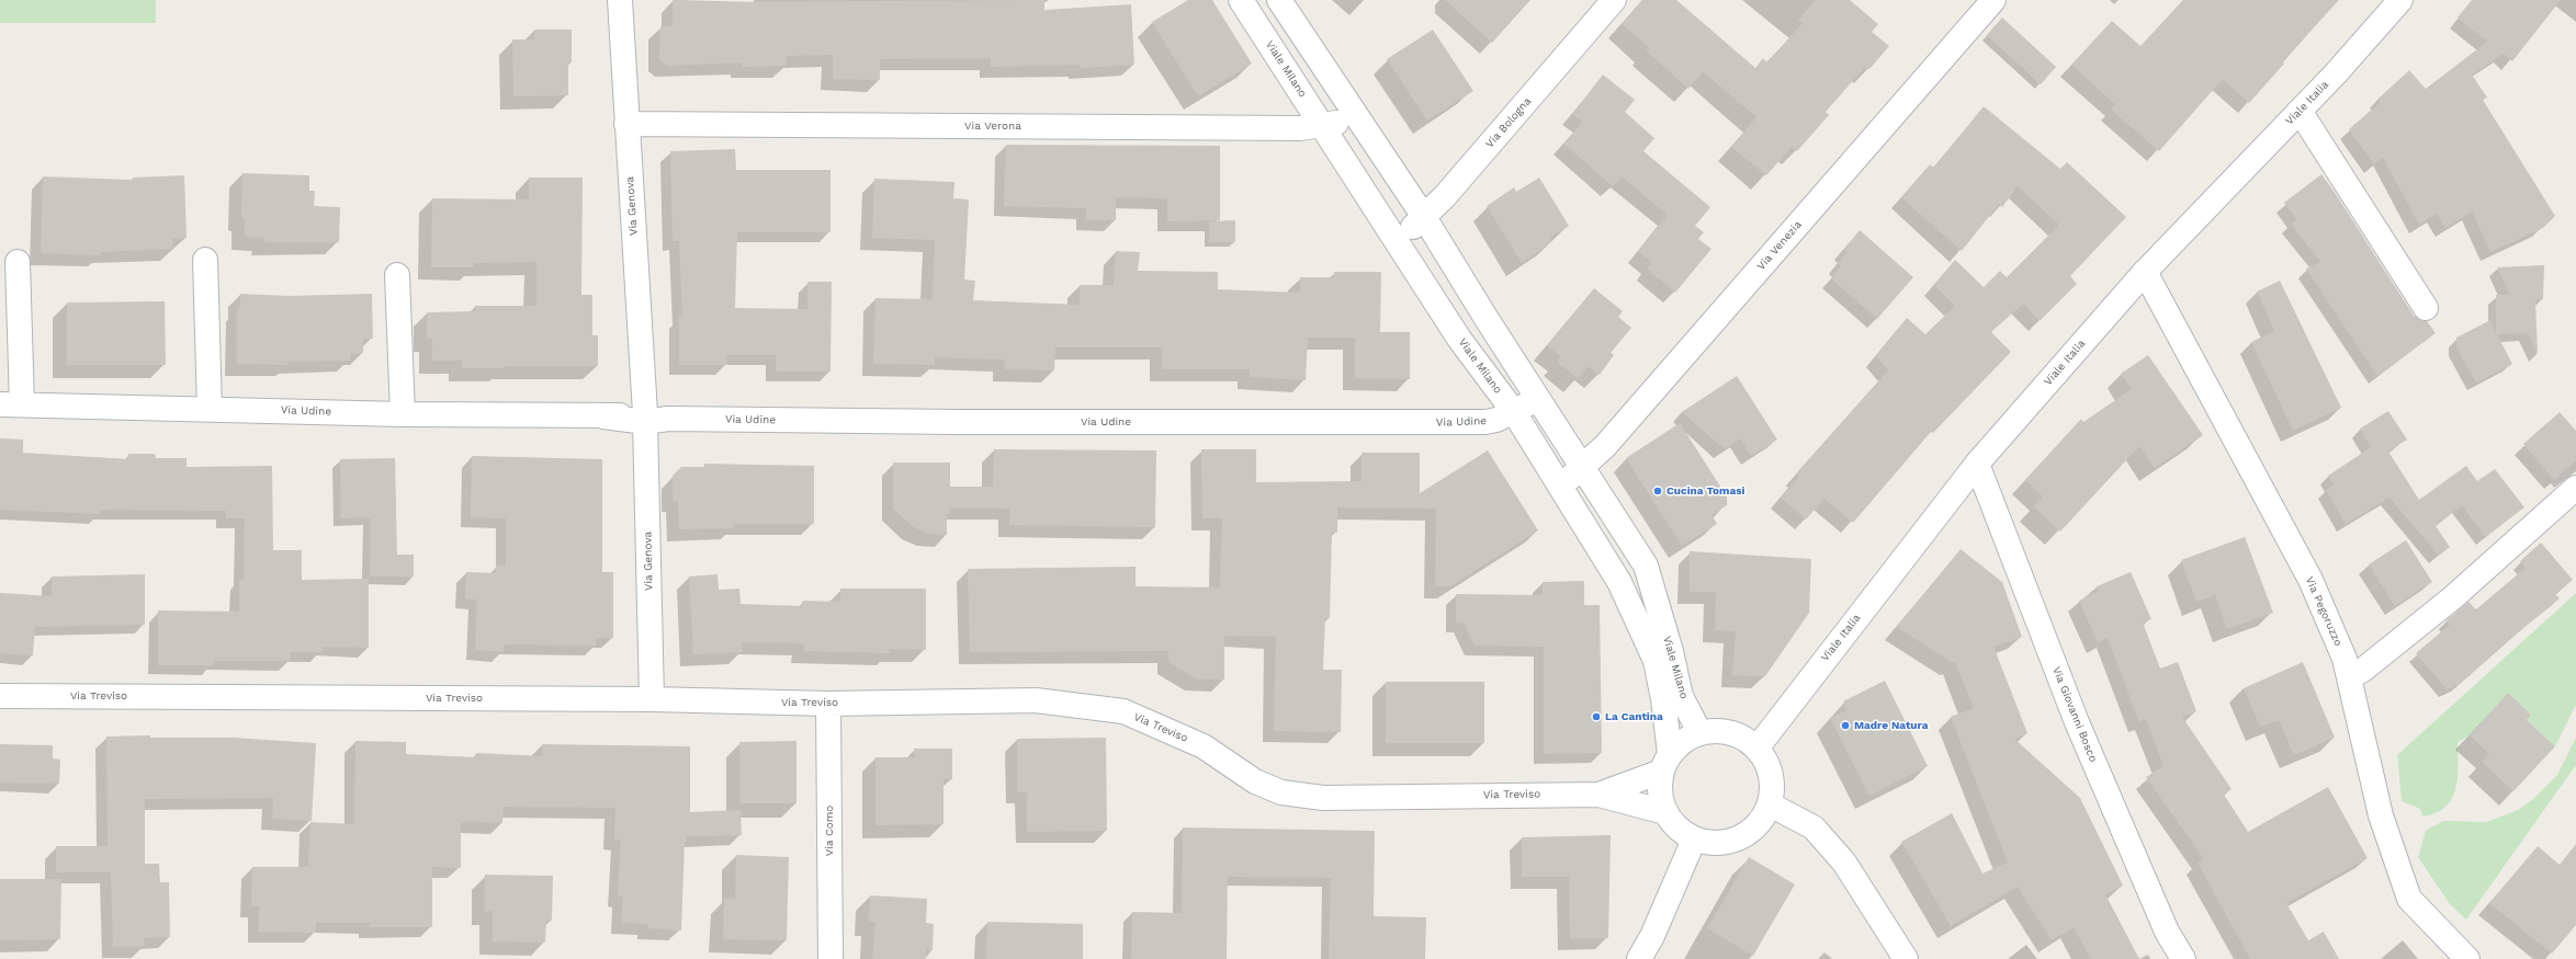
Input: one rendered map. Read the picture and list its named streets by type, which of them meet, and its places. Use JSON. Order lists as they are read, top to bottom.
{
  "streets": {
    "street": [
      "Viale Milano",
      "Viale Italia",
      "Via Bologna",
      "Via Verona",
      "Via Genova",
      "Via Venezia",
      "Via Udine",
      "Via Pegoruzzo",
      "Via Treviso",
      "Via Giovanni Bosco",
      "Via Como"
    ]
  },
  "crossings": [
    ["Viale Milano", "Viale Italia"],
    ["Viale Milano", "Via Bologna"],
    ["Viale Milano", "Via Verona"],
    ["Viale Milano", "Via Venezia"],
    ["Viale Milano", "Via Udine"],
    ["Viale Milano", "Via Treviso"],
    ["Viale Italia", "Via Pegoruzzo"],
    ["Viale Italia", "Via Treviso"],
    ["Viale Italia", "Via Giovanni Bosco"],
    ["Via Verona", "Via Genova"],
    ["Via Genova", "Via Udine"],
    ["Via Genova", "Via Treviso"],
    ["Via Treviso", "Via Como"]
  ],
  "places": ["Cucina Tomasi", "La Cantina", "Madre Natura"]
}
